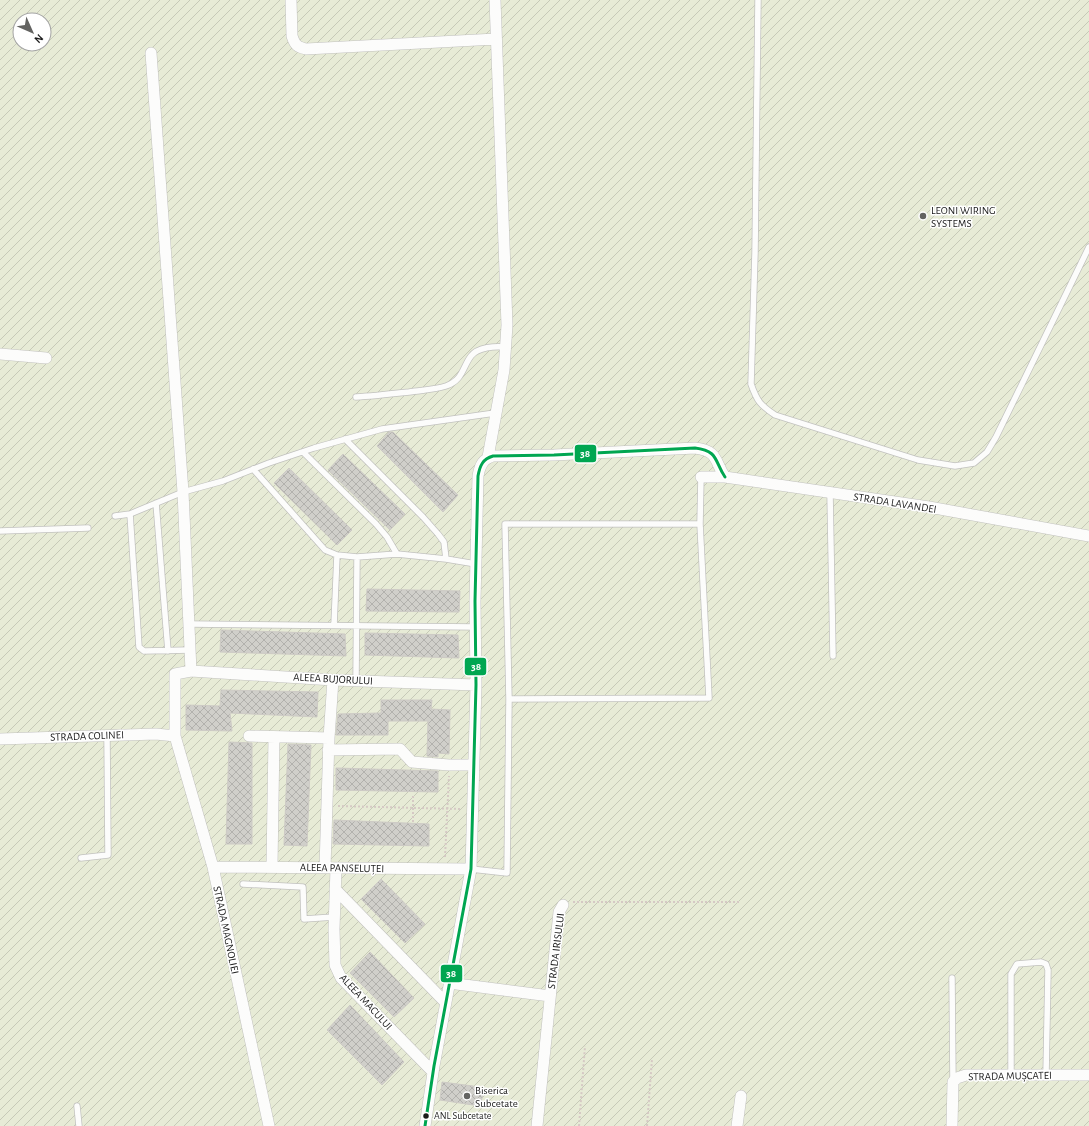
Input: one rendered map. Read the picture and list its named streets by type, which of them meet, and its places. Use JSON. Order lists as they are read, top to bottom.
{
  "streets": {
    "street": [
      "STRADA LAVANDEI",
      "ALEEA BUJORULUI",
      "STRADA COLINEI",
      "ALEEA PANSELUȚEI",
      "STRADA MAGNOLIEI",
      "STRADA IRISULUI",
      "ALEEA MACULUI",
      "STRADA MUȘCATEI"
    ]
  },
  "crossings": [
    ["ALEEA BUJORULUI", "STRADA MAGNOLIEI"],
    ["ALEEA BUJORULUI", "ALEEA MACULUI"],
    ["STRADA COLINEI", "STRADA MAGNOLIEI"],
    ["ALEEA PANSELUȚEI", "STRADA MAGNOLIEI"],
    ["ALEEA PANSELUȚEI", "ALEEA MACULUI"]
  ],
  "places": ["LEONI WIRING SYSTEMS", "Biserica Subcetate", "ANL Subcetate"],
  "lines": ["transit line 38"],
  "north": "bottom right"
}
